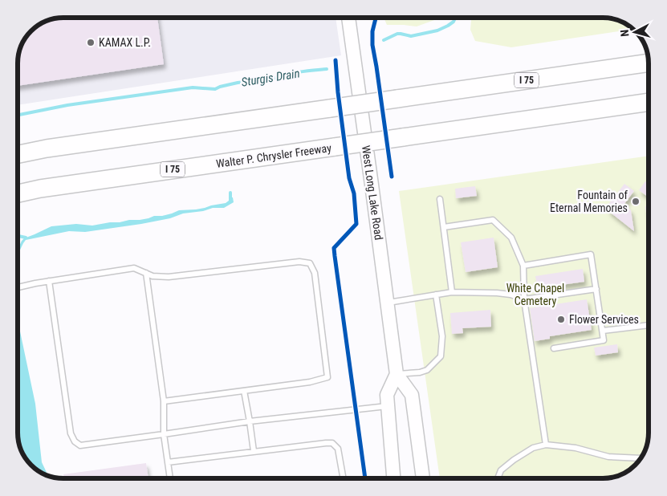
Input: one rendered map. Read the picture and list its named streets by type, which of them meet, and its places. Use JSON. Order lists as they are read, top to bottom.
{
  "streets": {
    "highway": ["I 75", "Walter P. Chrysler Freeway"],
    "main road": ["West Long Lake Road"]
  },
  "water": ["Sturgis Drain"],
  "parks": ["White Chapel Cemetery"],
  "places": ["KAMAX L.P.", "Fountain of Eternal Memories", "Flower Services"],
  "north": "left"
}
